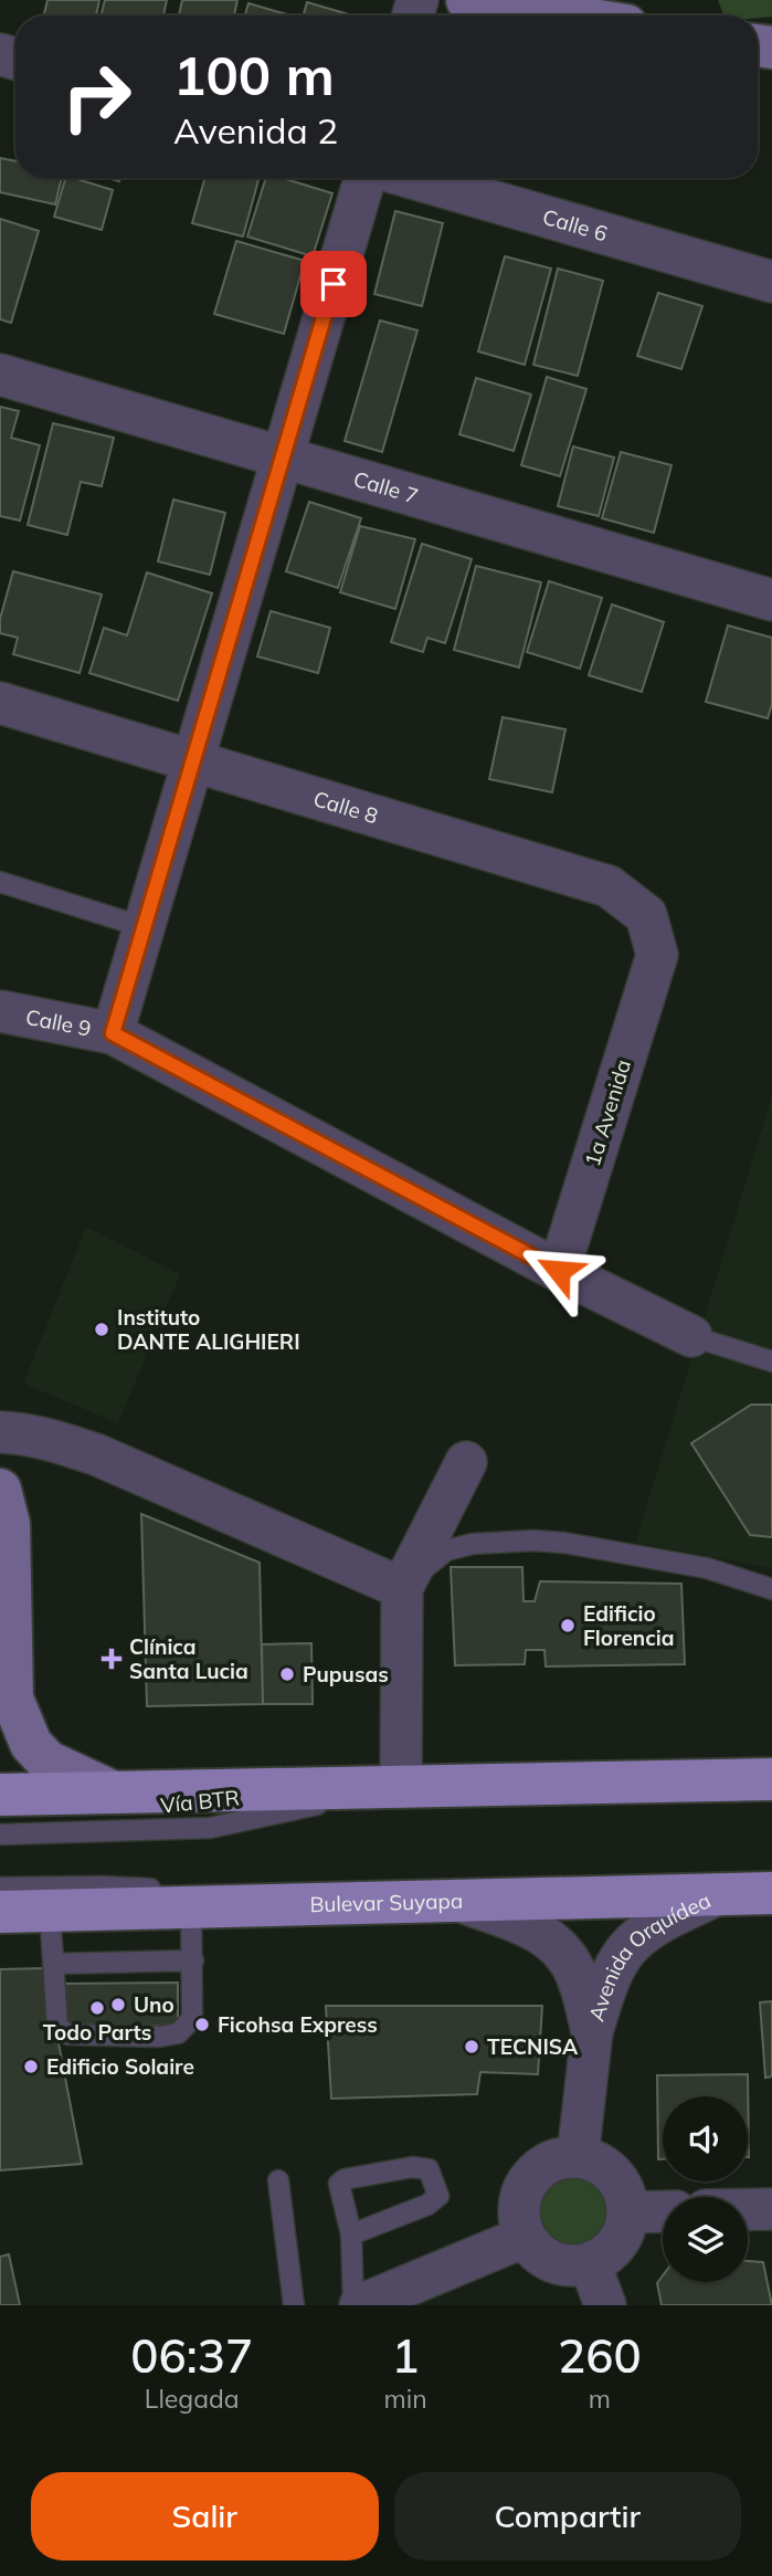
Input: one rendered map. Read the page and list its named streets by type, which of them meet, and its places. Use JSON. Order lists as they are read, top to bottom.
{
  "streets": {
    "main road": ["Bulevar Suyapa"],
    "street": [
      "Calle 6",
      "Calle 7",
      "Calle 8",
      "Calle 9",
      "1a Avenida",
      "Avenida Orquídea"
    ],
    "lane": ["Vía BTR"]
  },
  "crossings": [
    ["Calle 8", "1a Avenida"],
    ["Calle 9", "1a Avenida"],
    ["Bulevar Suyapa", "Avenida Orquídea"]
  ],
  "places": {
    "other": [
      "Instituto DANTE ALIGHIERI",
      "Edificio Florencia",
      "Pupusas",
      "Uno",
      "Todo Parts",
      "Ficohsa Express",
      "TECNISA",
      "Edificio Solaire"
    ],
    "health": ["Clínica Santa Lucia"]
  },
  "page": {
    "turn": ["100 m", "Avenida 2"],
    "eta": [
      "06:37",
      "Llegada",
      "1",
      "min",
      "260",
      "m"
    ],
    "buttons": ["Salir", "Compartir"]
  }
}
